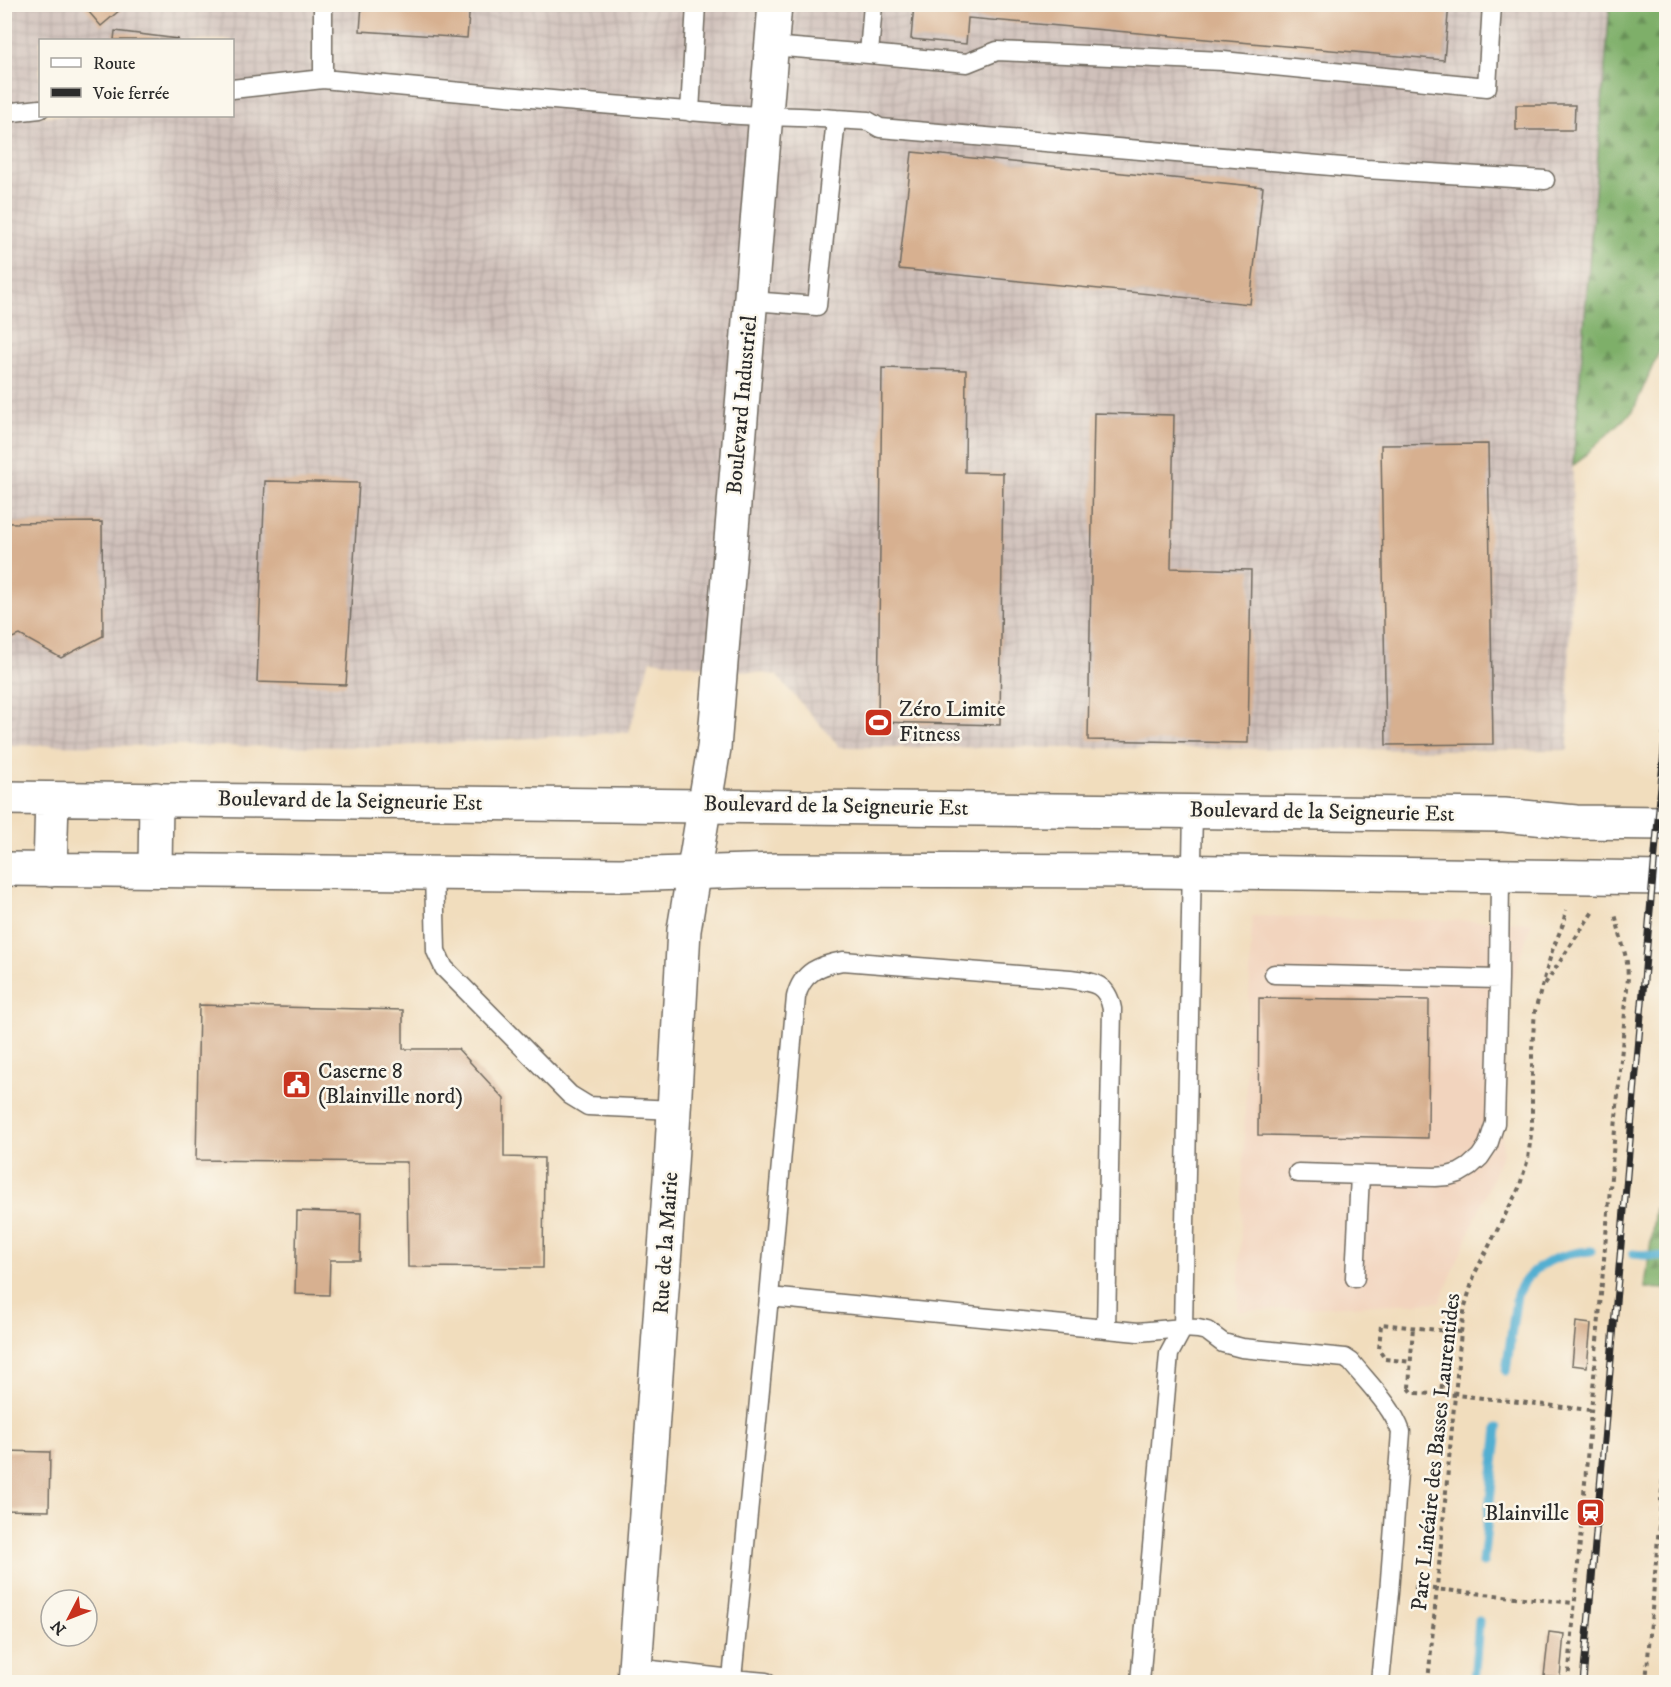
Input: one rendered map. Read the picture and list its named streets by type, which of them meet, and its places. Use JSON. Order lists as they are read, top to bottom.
{
  "streets": {
    "main road": ["Boulevard Industriel", "Boulevard de la Seigneurie Est", "Rue de la Mairie"],
    "path": ["Parc Linéaire des Basses Laurentides"]
  },
  "crossings": [
    ["Boulevard Industriel", "Boulevard de la Seigneurie Est"],
    ["Boulevard Industriel", "Rue de la Mairie"],
    ["Boulevard de la Seigneurie Est", "Rue de la Mairie"]
  ],
  "places": {
    "sports": ["Zéro Limite Fitness"],
    "public building": ["Caserne 8 (Blainville nord)"],
    "station": ["Blainville"]
  },
  "legend": ["Route", "Voie ferrée"],
  "north": "bottom left"
}
